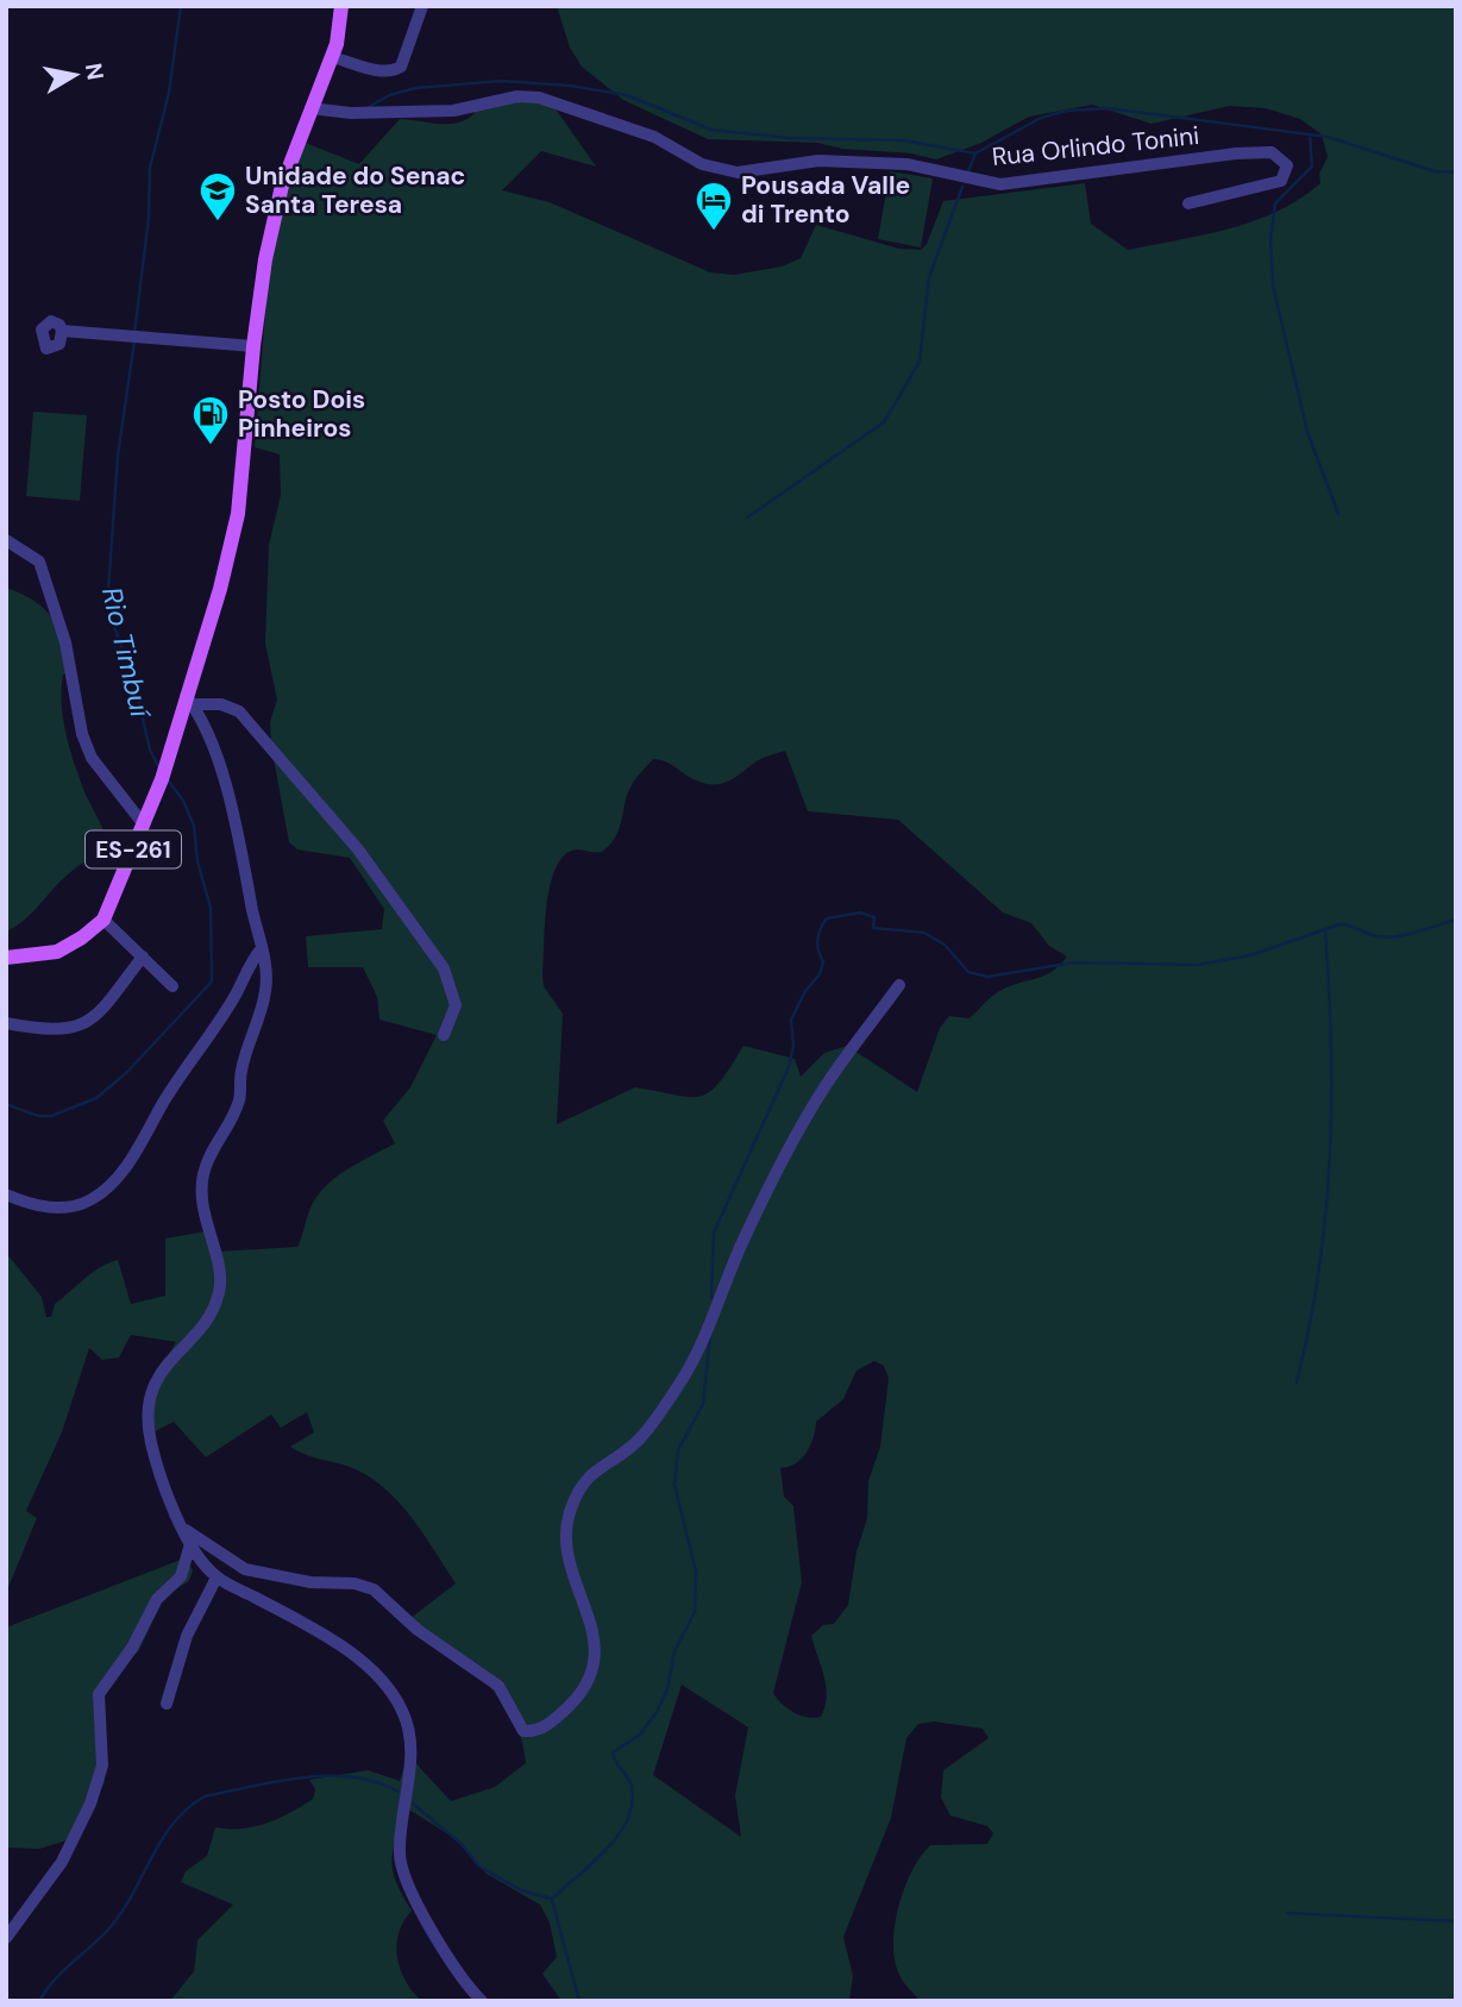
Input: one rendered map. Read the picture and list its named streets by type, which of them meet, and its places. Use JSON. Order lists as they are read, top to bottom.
{
  "streets": {
    "main road": ["ES-261"],
    "street": ["Rua Orlindo Tonini"]
  },
  "crossings": [
    ["Rua Orlindo Tonini", "ES-261"]
  ],
  "water": ["Rio Timbuí"],
  "places": {
    "school or university": ["Unidade do Senac Santa Teresa"],
    "hotel": ["Pousada Valle di Trento"],
    "fuel station": ["Posto Dois Pinheiros"]
  },
  "north": "right"
}
